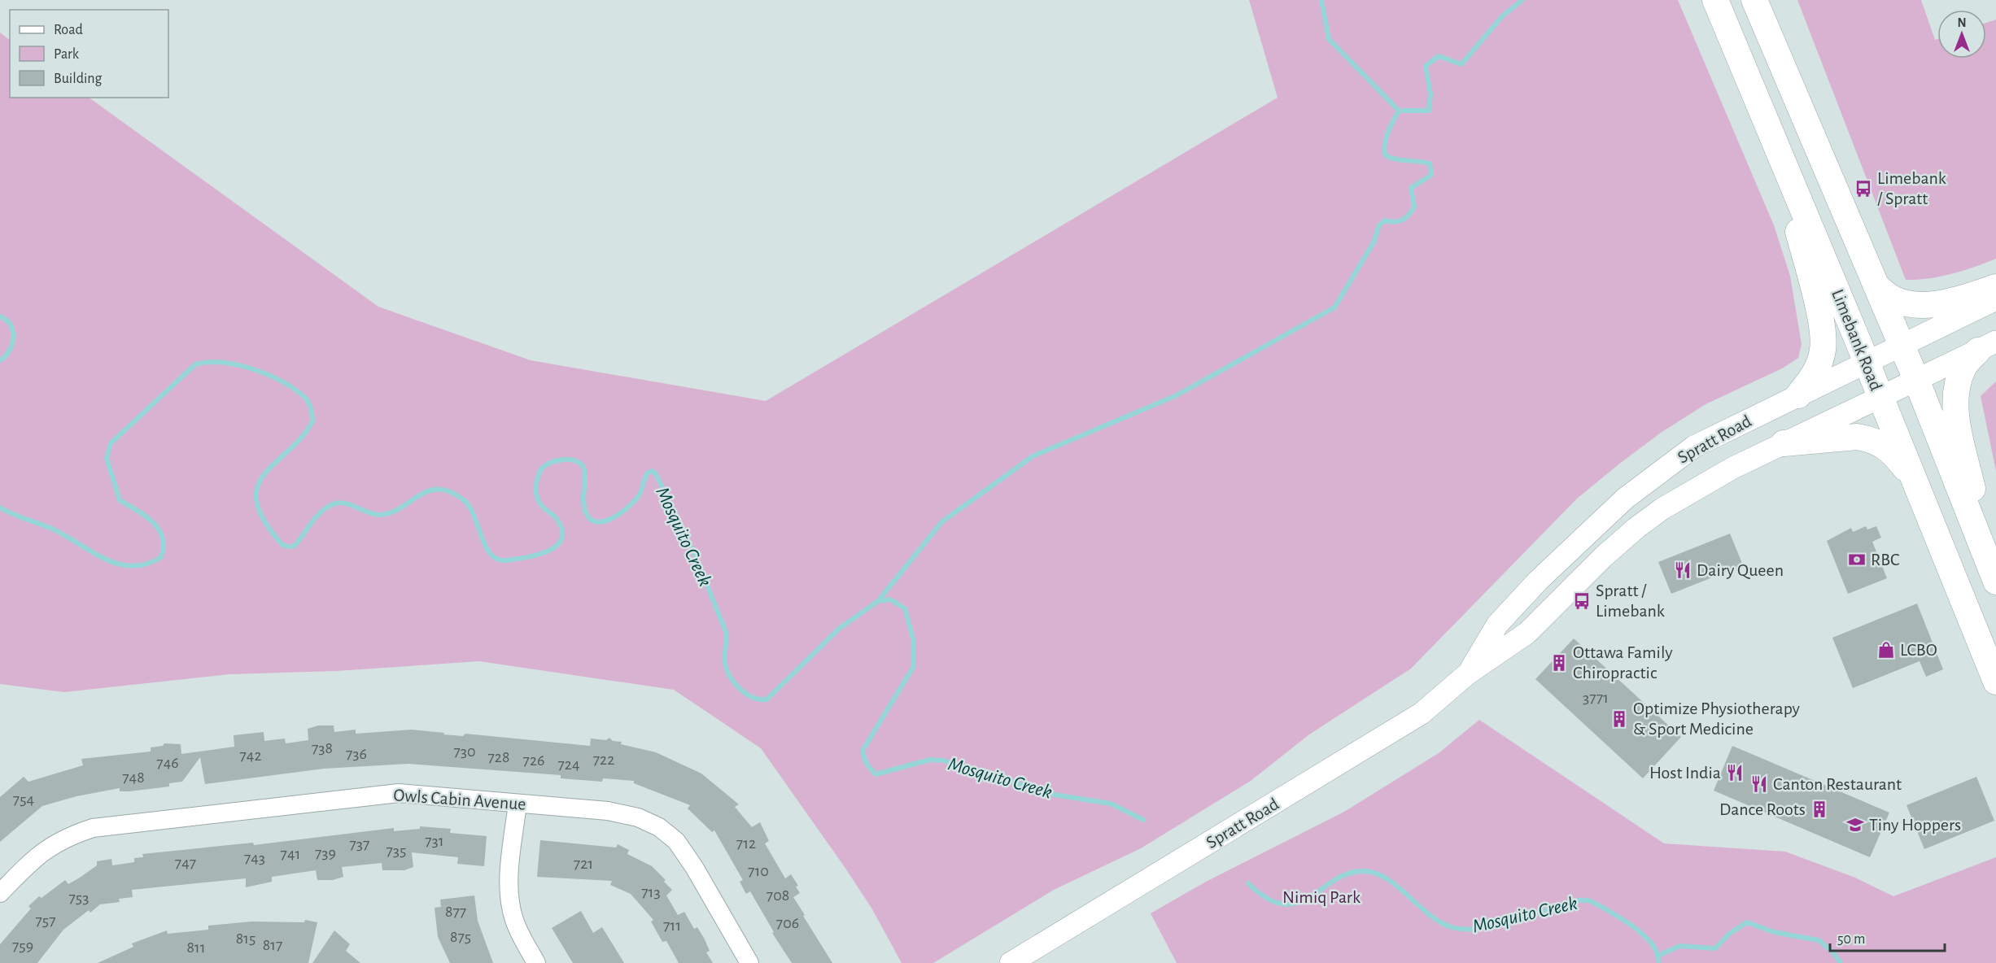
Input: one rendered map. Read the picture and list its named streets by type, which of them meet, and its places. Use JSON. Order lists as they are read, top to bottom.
{
  "streets": {
    "main road": ["Limebank Road"],
    "street": ["Spratt Road", "Owls Cabin Avenue"]
  },
  "crossings": [
    ["Limebank Road", "Spratt Road"]
  ],
  "water": ["Mosquito Creek"],
  "parks": ["Nimiq Park"],
  "places": {
    "bus stop": ["Limebank / Spratt", "Spratt / Limebank"],
    "bank": ["RBC"],
    "restaurant": ["Dairy Queen", "Host India", "Canton Restaurant"],
    "shop": ["LCBO"],
    "building": ["Ottawa Family Chiropractic", "Optimize Physiotherapy & Sport Medicine", "Dance Roots"],
    "school or university": ["Tiny Hoppers"]
  },
  "house_numbers": [
    "3771",
    "738",
    "730",
    "736",
    "742",
    "728",
    "722",
    "726",
    "746",
    "724",
    "748",
    "754",
    "731",
    "712",
    "737",
    "735",
    "739",
    "741",
    "743",
    "747",
    "721",
    "710",
    "713",
    "708",
    "753",
    "877",
    "757",
    "706",
    "711",
    "875",
    "815",
    "817",
    "759",
    "811"
  ],
  "legend": ["Road", "Park", "Building"],
  "scale_bar": "50 m",
  "north": "top"
}
